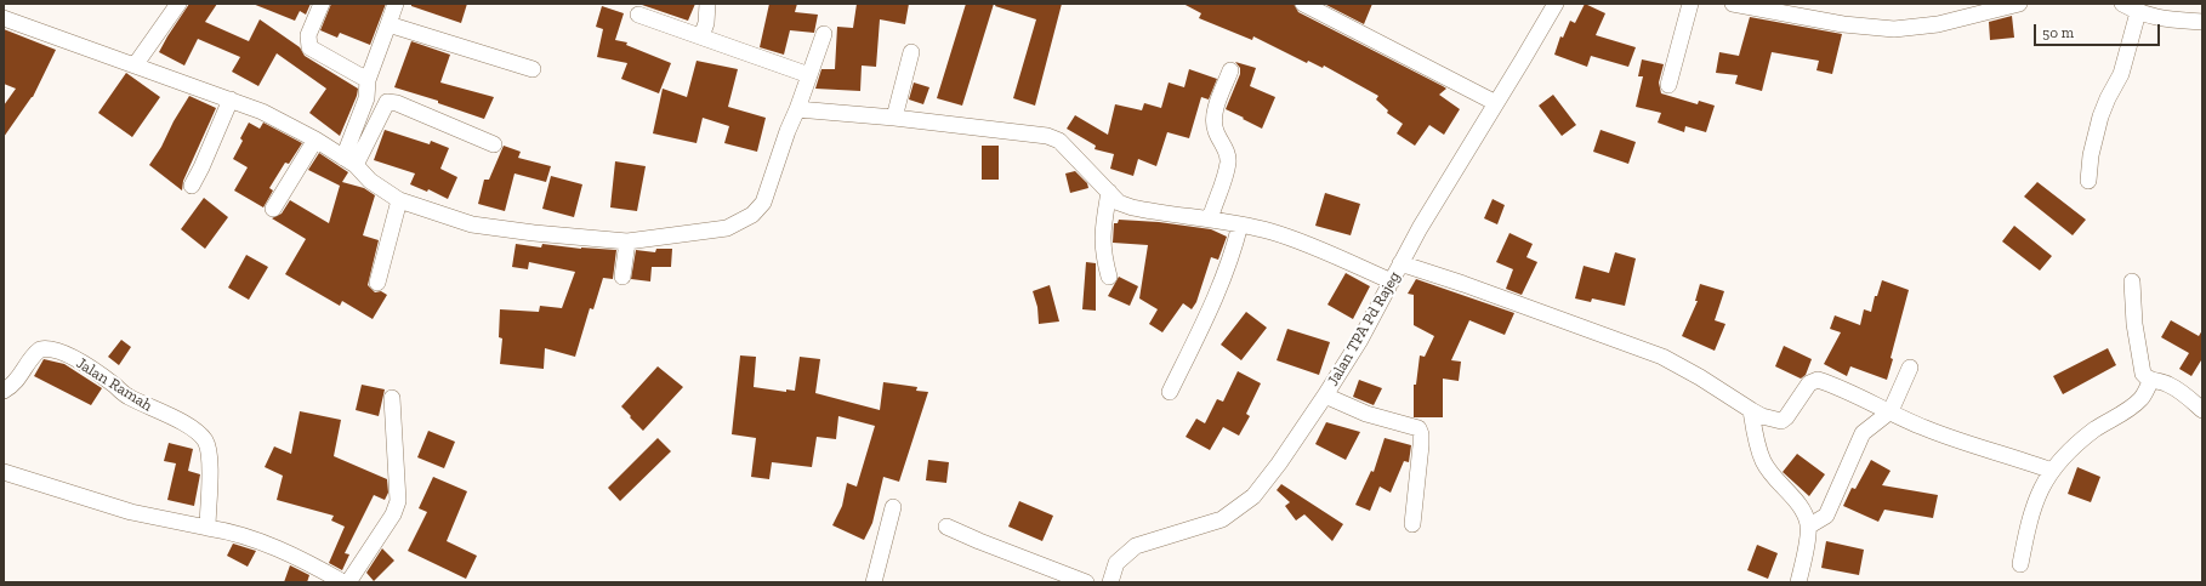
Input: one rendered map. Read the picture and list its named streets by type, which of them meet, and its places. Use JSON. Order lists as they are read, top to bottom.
{
  "streets": {
    "street": ["Jalan TPA Pd Rajeg", "Jalan Ramah"]
  },
  "scale_bar": "50 m"
}
